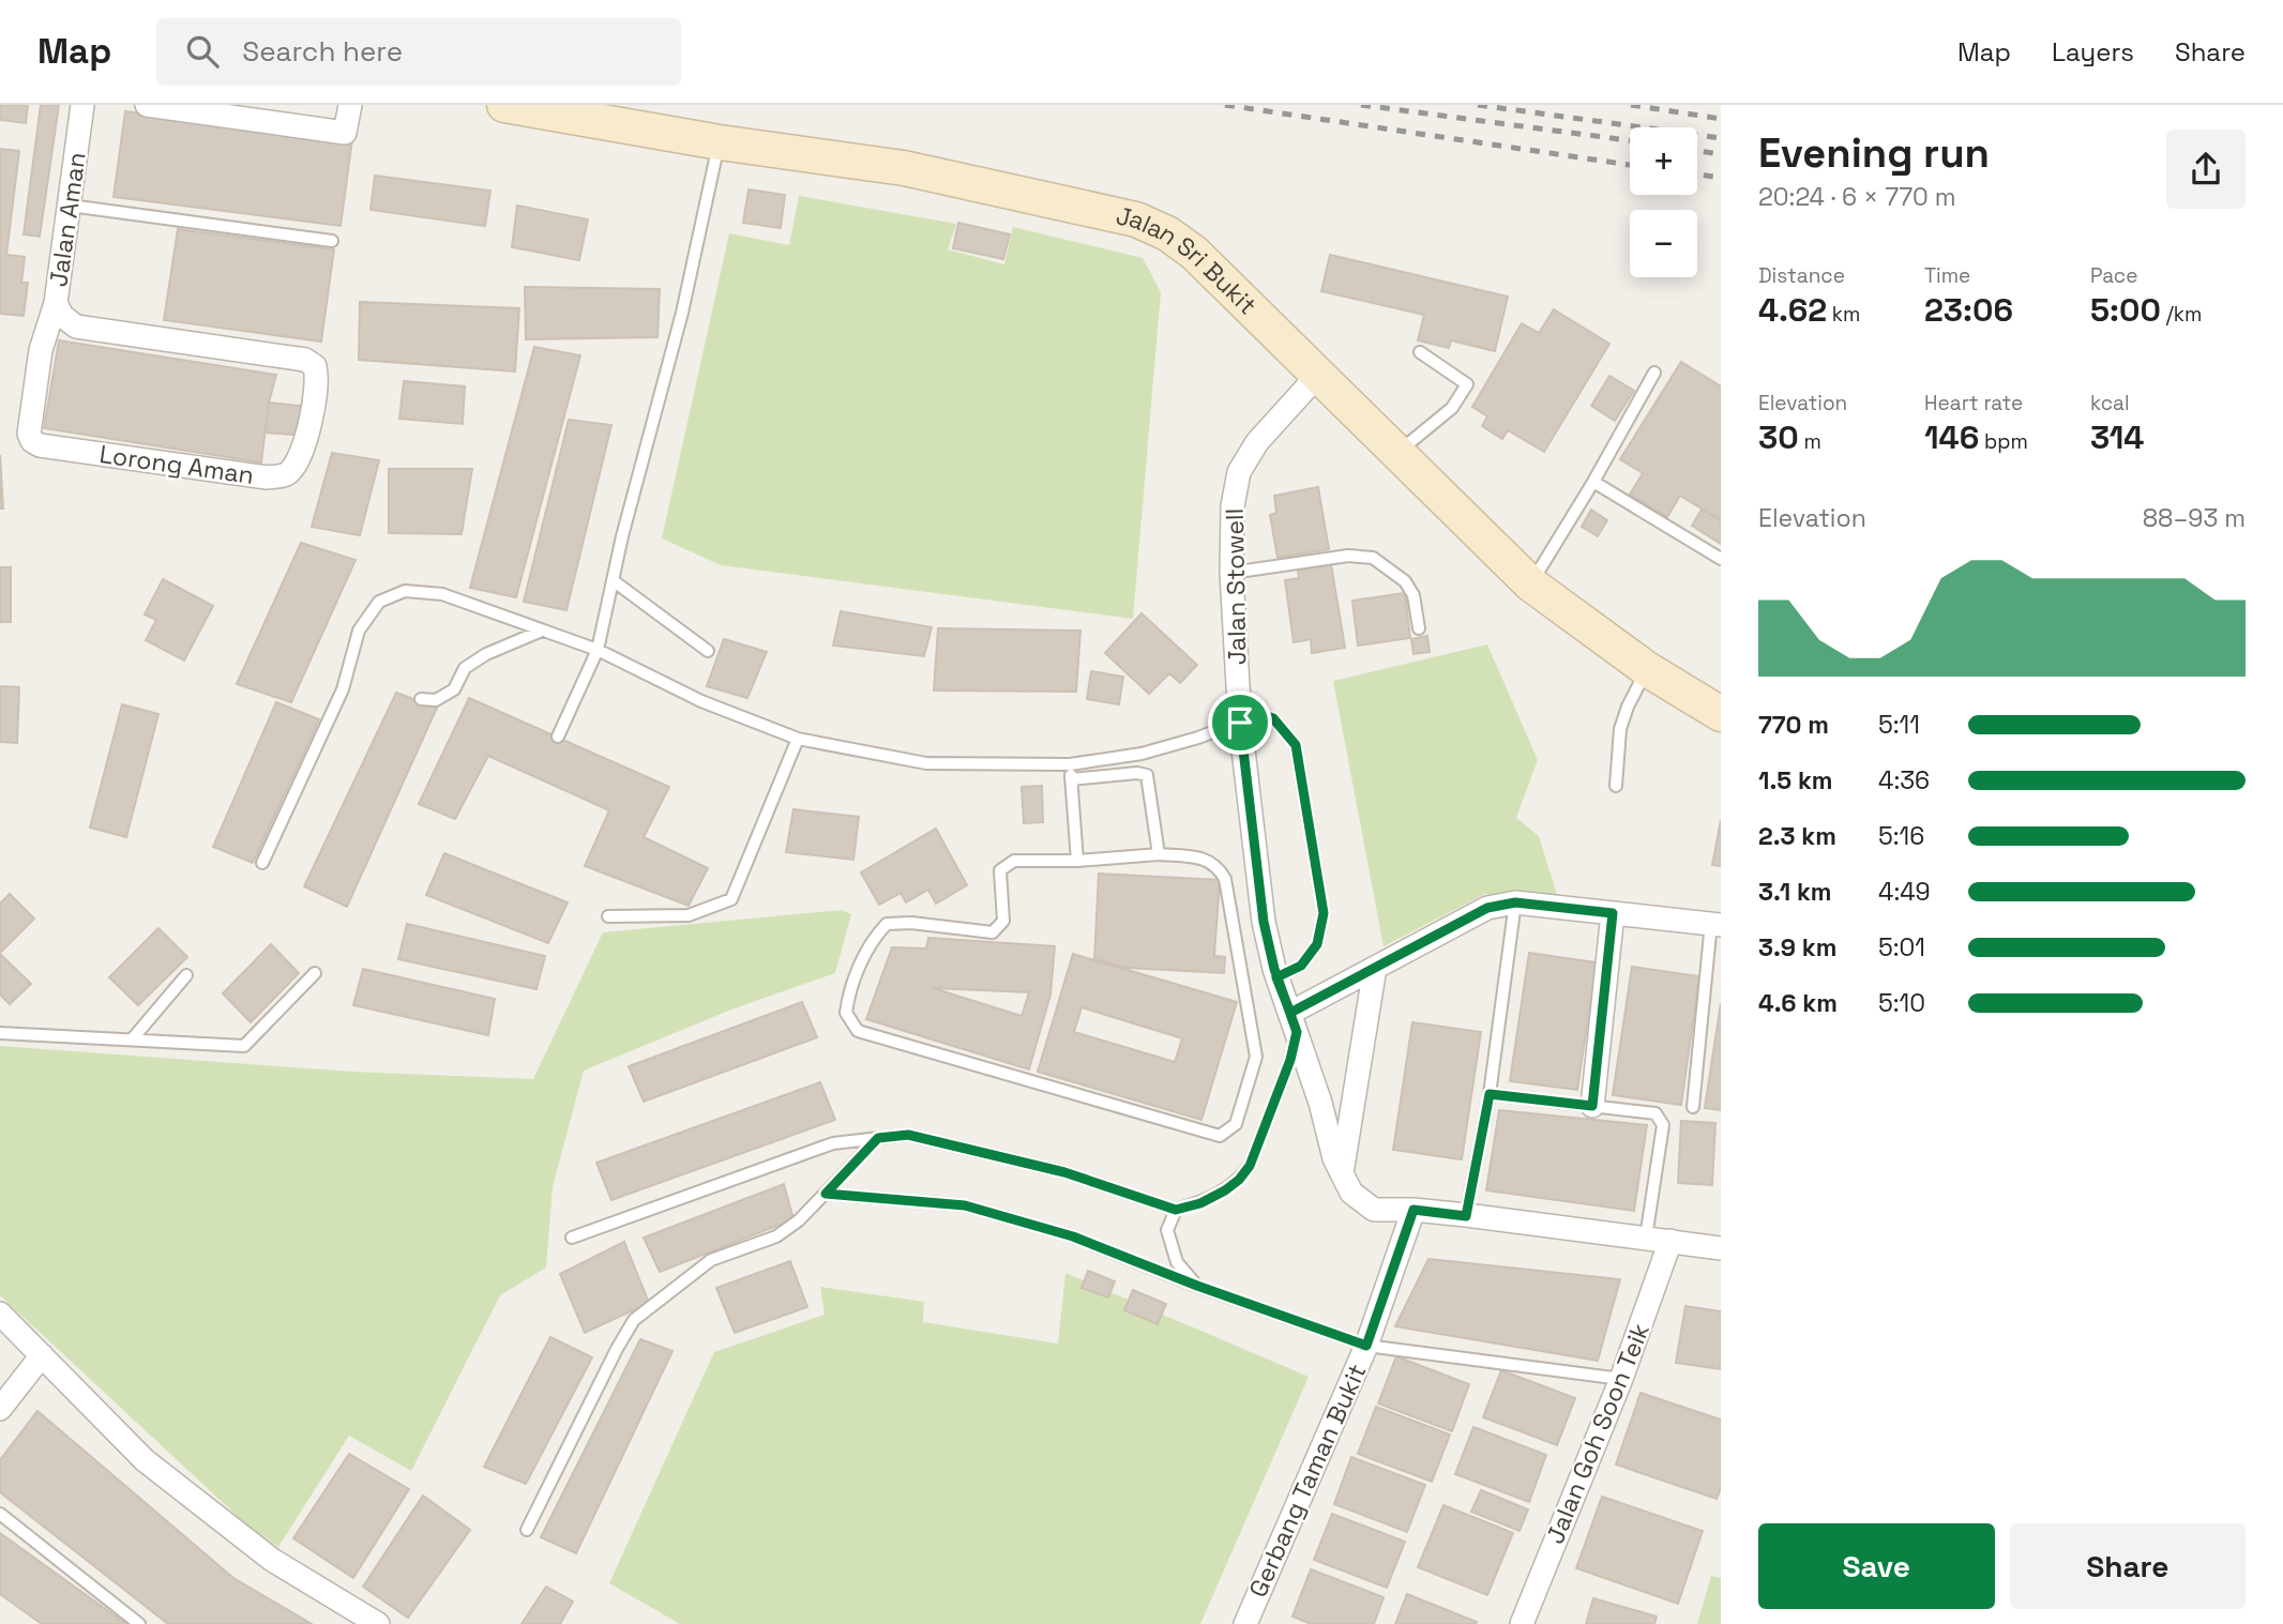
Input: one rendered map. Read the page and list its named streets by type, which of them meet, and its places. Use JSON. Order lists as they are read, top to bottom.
{
  "streets": {
    "street": [
      "Jalan Aman",
      "Jalan Sri Bukit",
      "Lorong Aman",
      "Jalan Stowell",
      "Jalan Goh Soon Teik",
      "Gerbang Taman Bukit"
    ]
  },
  "crossings": [
    ["Jalan Aman", "Lorong Aman"],
    ["Jalan Sri Bukit", "Jalan Stowell"],
    ["Jalan Stowell", "Jalan Goh Soon Teik"],
    ["Jalan Stowell", "Gerbang Taman Bukit"]
  ],
  "page": {
    "header": "Map",
    "search": "Search here",
    "nav": ["Map", "Layers", "Share"],
    "heading": ["Evening run", "20:24 · 6 × 770 m"],
    "map_buttons": ["+", "−"],
    "stats": [
      ["Distance", "4.62 km"],
      ["Time", "23:06"],
      ["Pace", "5:00 /km"],
      ["Elevation", "30 m"],
      ["Heart rate", "146 bpm"],
      ["kcal", "314"]
    ],
    "chart": ["Elevation", "88–93 m"],
    "list": [
      {
        "name": "770 m",
        "note": "5:11"
      },
      {
        "name": "1.5 km",
        "note": "4:36"
      },
      {
        "name": "2.3 km",
        "note": "5:16"
      },
      {
        "name": "3.1 km",
        "note": "4:49"
      },
      {
        "name": "3.9 km",
        "note": "5:01"
      },
      {
        "name": "4.6 km",
        "note": "5:10"
      }
    ],
    "buttons": ["Save", "Share"]
  }
}
